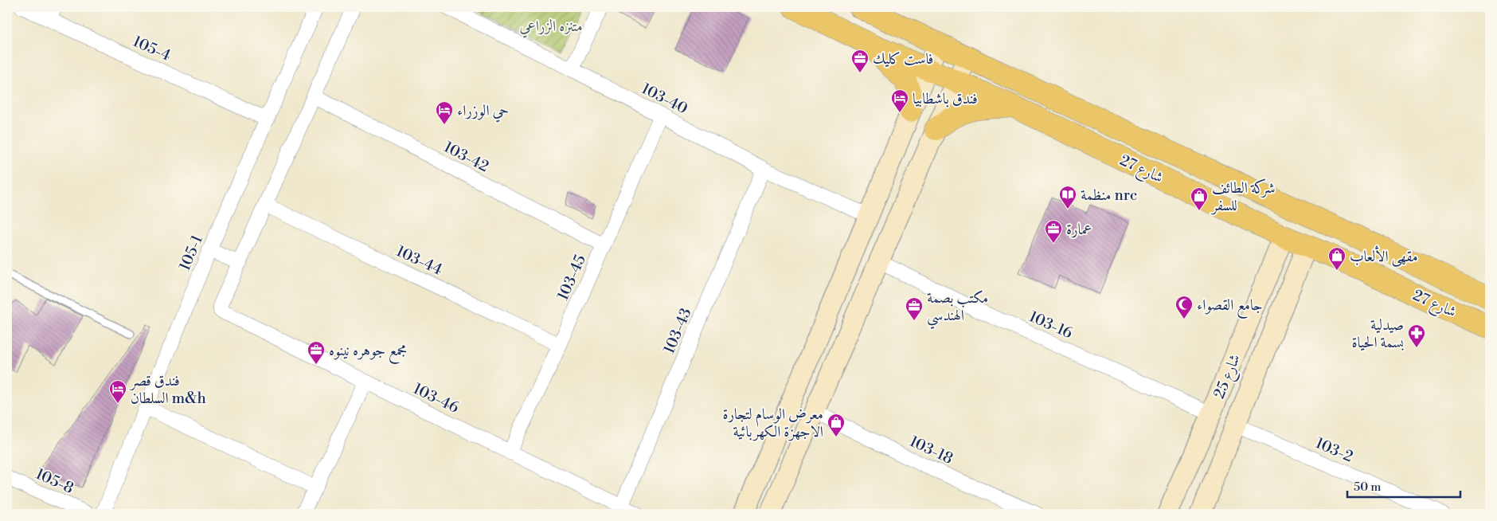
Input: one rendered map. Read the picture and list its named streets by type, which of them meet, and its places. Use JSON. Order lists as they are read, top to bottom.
{
  "streets": {
    "main road": ["شارع 27", "شارع 25"],
    "street": [
      "105-4",
      "103-40",
      "103-42",
      "105-1",
      "103-44",
      "103-45",
      "103-16",
      "103-43",
      "103-46",
      "103-18",
      "103-2",
      "105-8"
    ]
  },
  "crossings": [
    ["105-4", "105-1"],
    ["103-40", "103-45"],
    ["103-40", "103-43"],
    ["103-42", "103-45"],
    ["شارع 27", "شارع 25"],
    ["103-44", "103-45"],
    ["103-45", "103-46"],
    ["103-16", "شارع 25"],
    ["103-43", "103-46"],
    ["شارع 25", "103-2"]
  ],
  "parks": ["متنزه الزراعي"],
  "places": {
    "office": [
      "فاست كليك",
      "عمارة",
      "مكتب بصمة الهندسي",
      "مجمع جوهره نينوه"
    ],
    "hotel": ["فندق باشطابيا", "حي الوزراء", "فندق قصر السلطان m&h"],
    "library": ["منظمة nrc"],
    "shop": ["شركة الطائف للسفر", "مقهى الألعاب", "معرض الوسام لتجارة الاجهزة الكهربائية"],
    "mosque": ["جامع القصواء"],
    "pharmacy": ["صيدلية بسمة الحياة"]
  },
  "scale_bar": "50 m"
}
